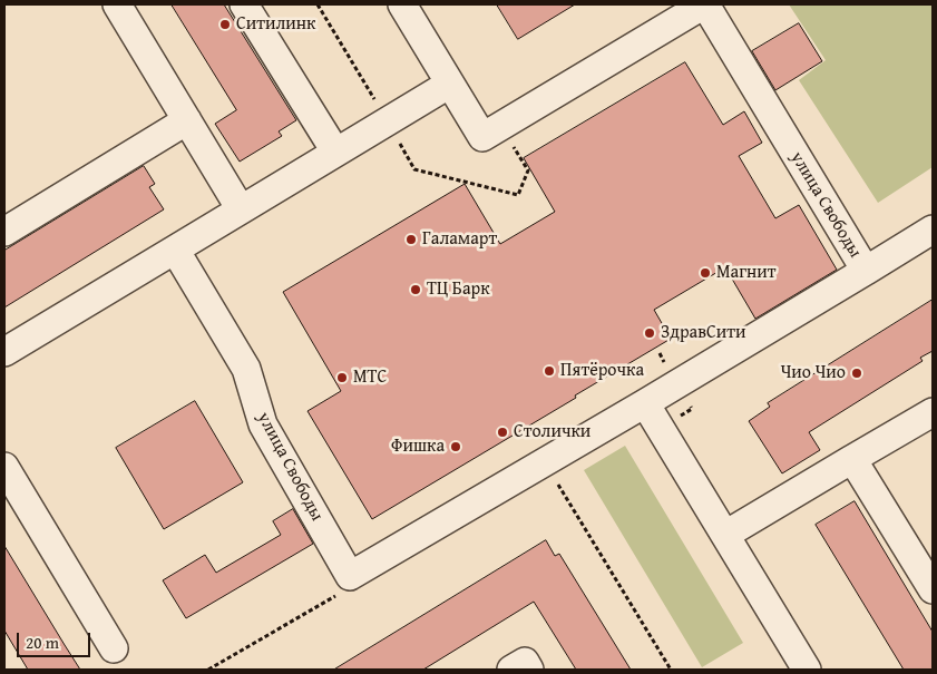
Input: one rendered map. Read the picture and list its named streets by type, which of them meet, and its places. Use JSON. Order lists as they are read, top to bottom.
{
  "streets": {
    "street": ["улица Свободы"]
  },
  "places": [
    "Ситилинк",
    "Галамарт",
    "Магнит",
    "ТЦ Барк",
    "ЗдравСити",
    "Пятёрочка",
    "Чио Чио",
    "МТС",
    "Столички",
    "Фишка"
  ],
  "scale_bar": "20 m"
}
